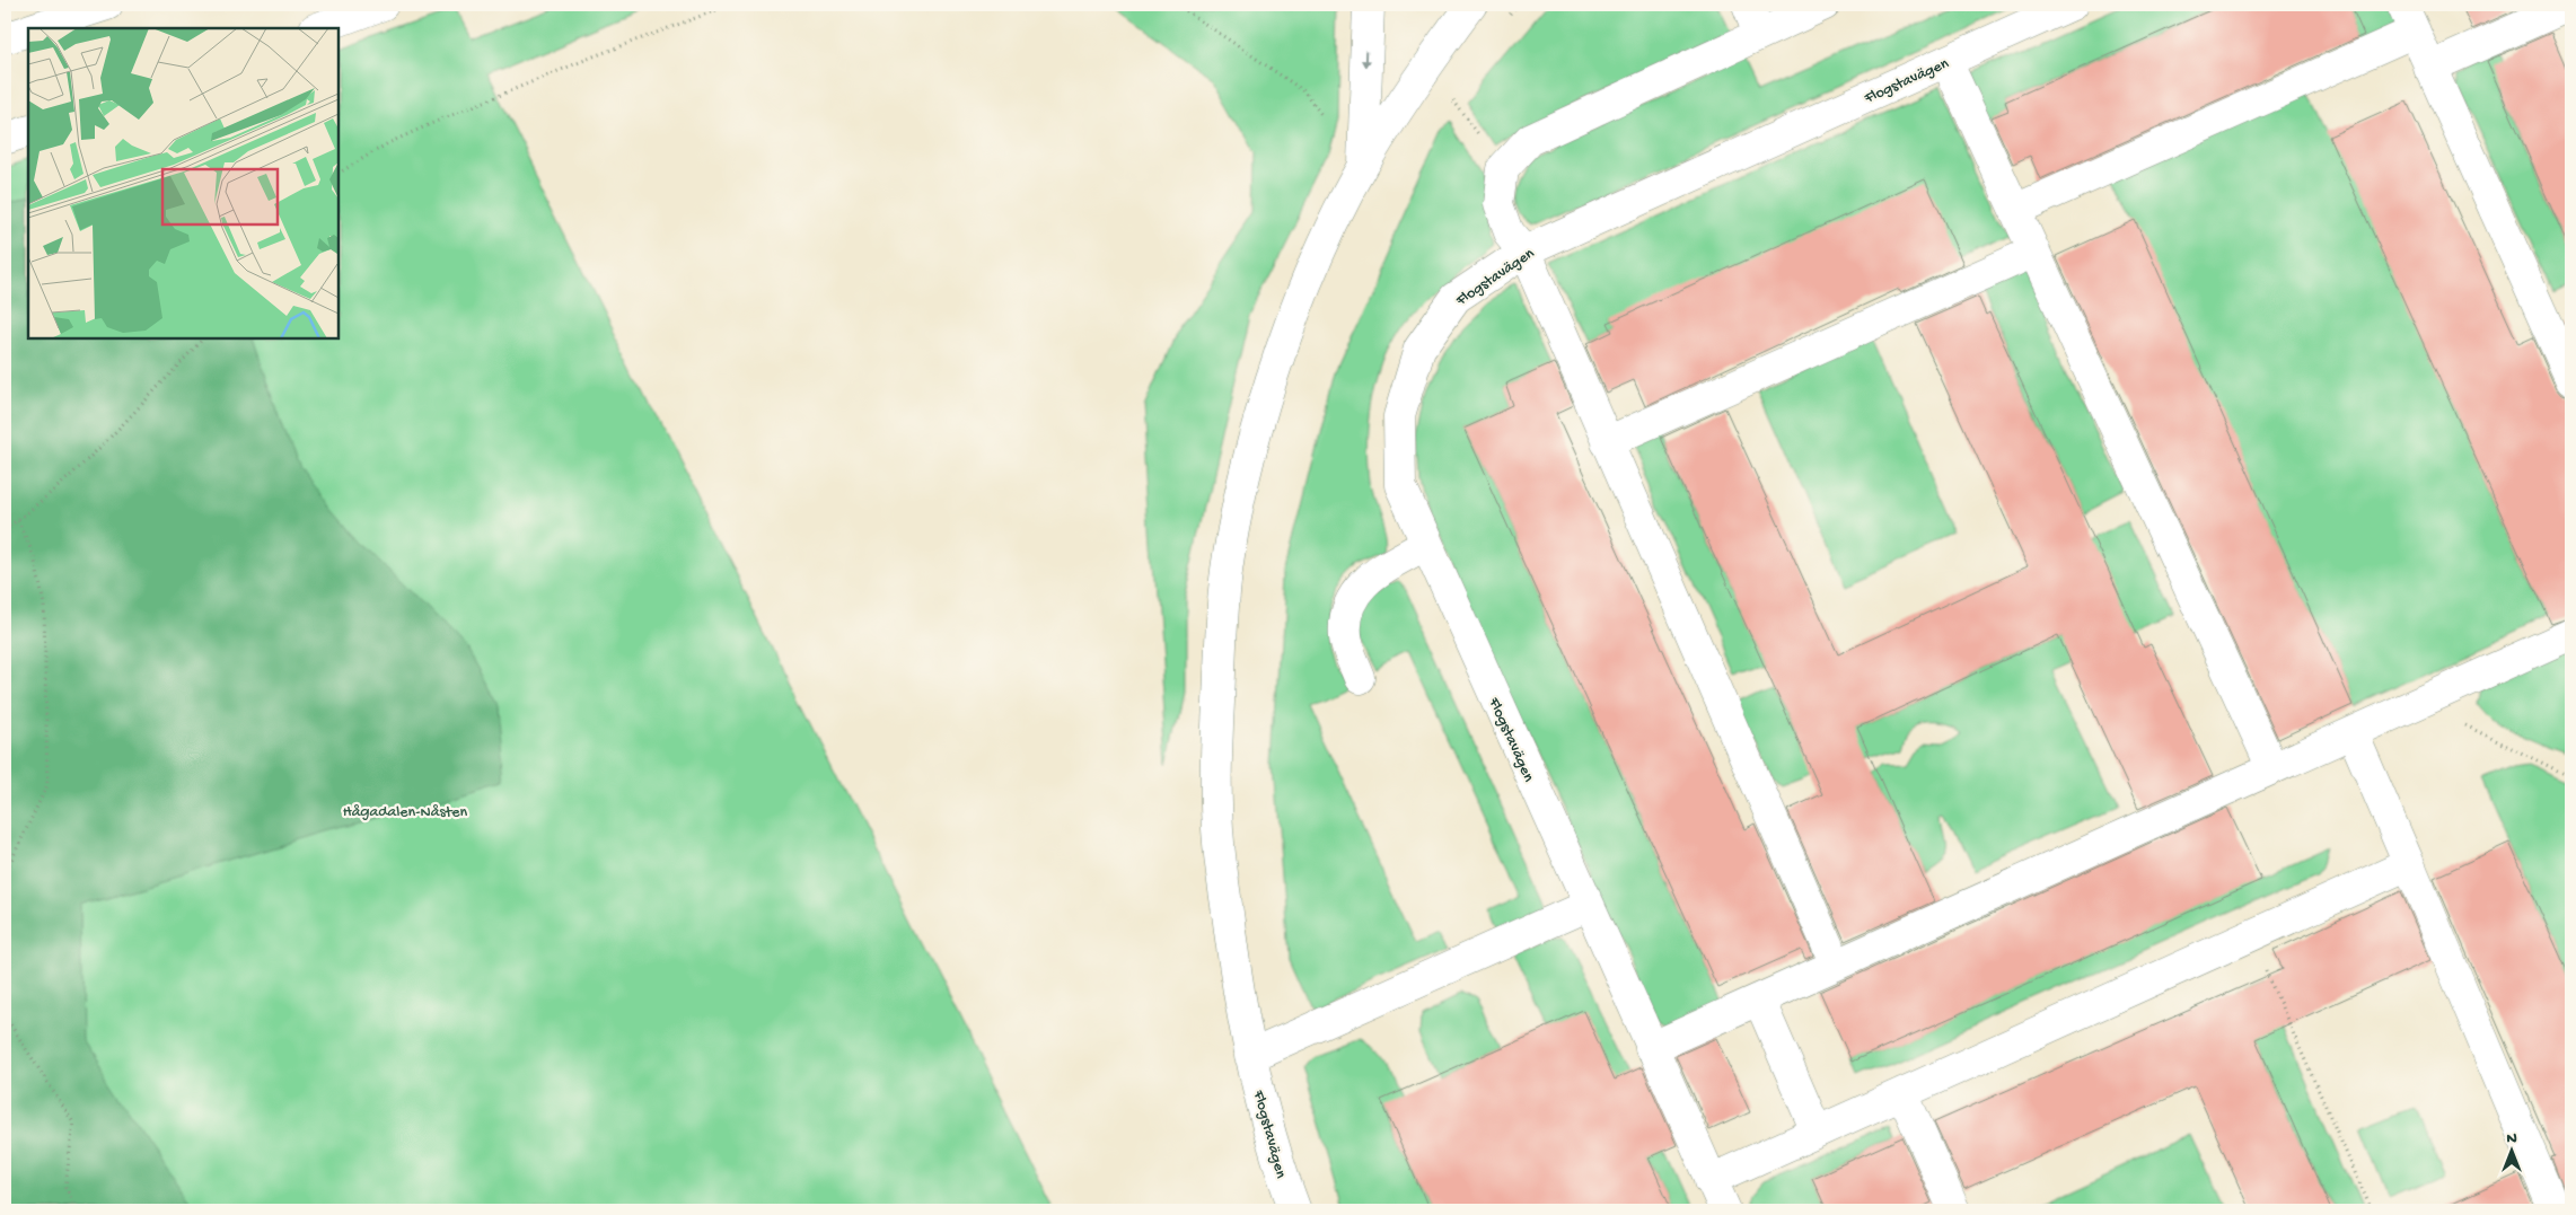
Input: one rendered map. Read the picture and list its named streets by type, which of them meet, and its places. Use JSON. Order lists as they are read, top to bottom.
{
  "streets": {
    "street": ["Flogstavägen"]
  },
  "parks": ["Hågadalen-Nåsten"],
  "north": "top"
}
